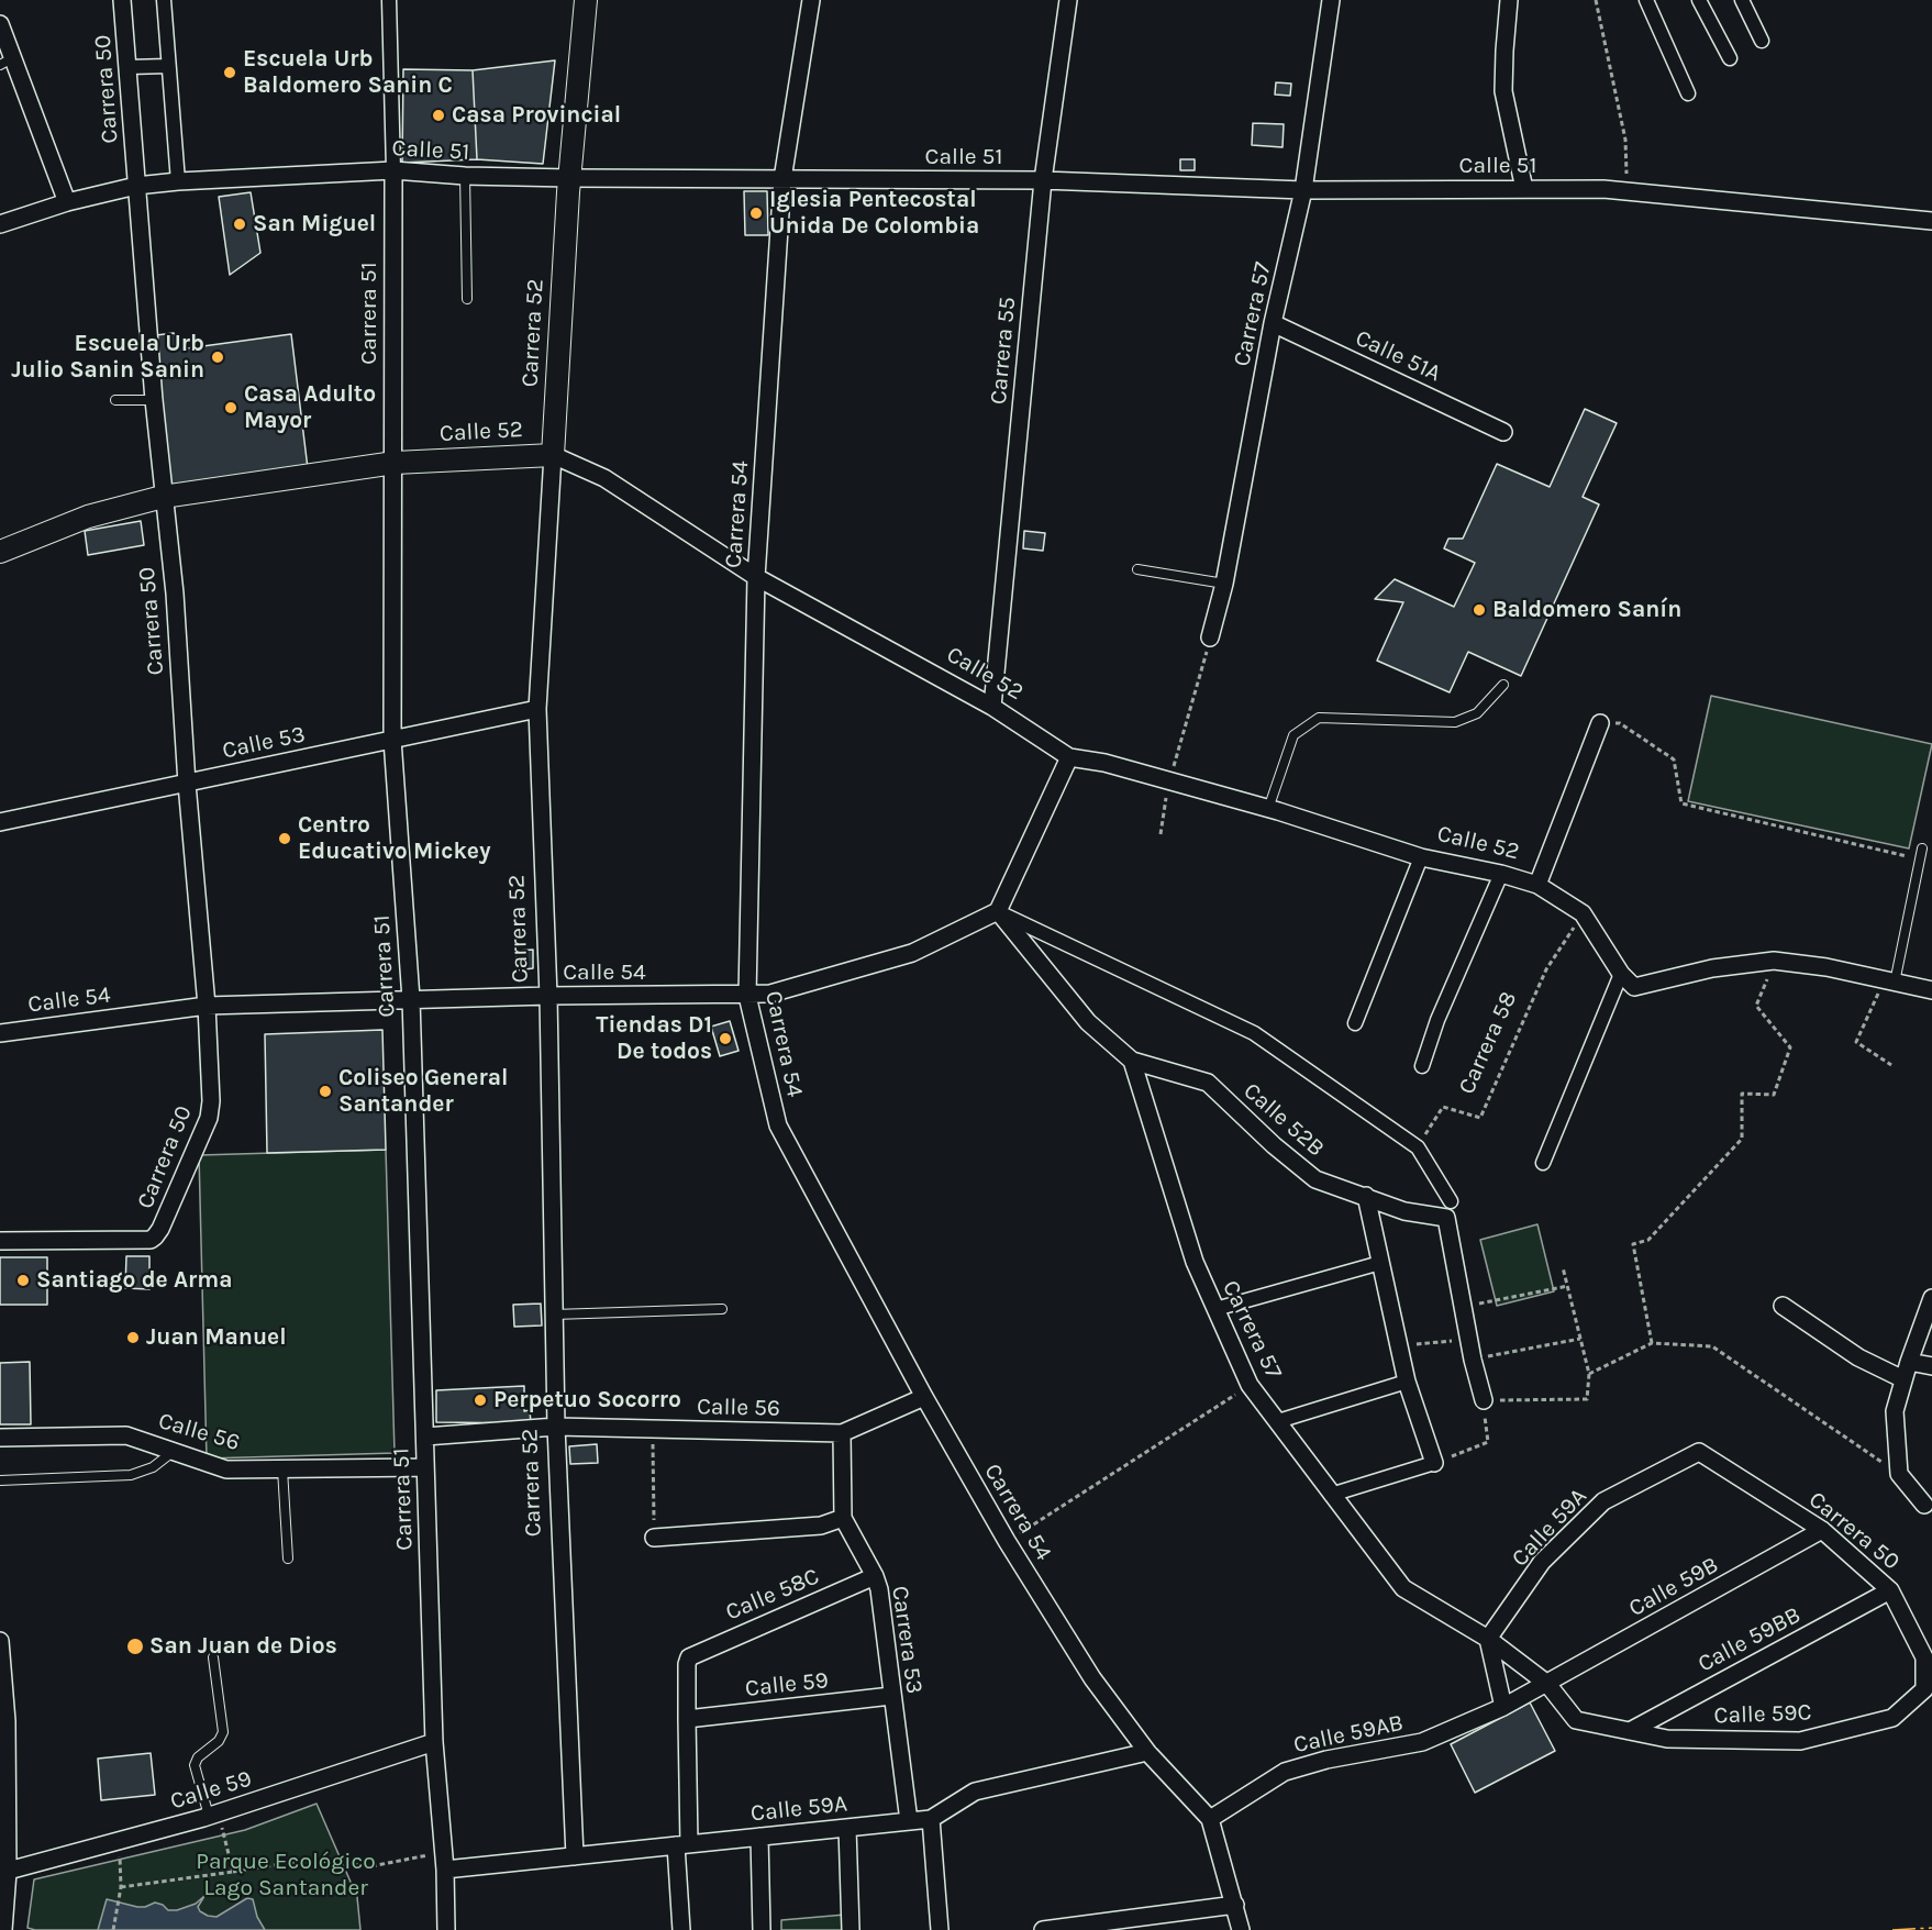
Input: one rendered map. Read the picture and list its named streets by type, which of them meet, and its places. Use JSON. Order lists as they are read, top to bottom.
{
  "streets": {
    "street": [
      "Carrera 50",
      "Calle 51",
      "Carrera 51",
      "Carrera 57",
      "Carrera 52",
      "Carrera 55",
      "Calle 51A",
      "Calle 52",
      "Carrera 54",
      "Calle 53",
      "Calle 54",
      "Calle 52B",
      "Calle 56",
      "Calle 59A",
      "Calle 59B",
      "Calle 58C",
      "Carrera 53",
      "Calle 59BB",
      "Calle 59",
      "Calle 59C",
      "Calle 59AB"
    ],
    "path": ["Carrera 58"]
  },
  "crossings": [
    ["Carrera 50", "Calle 51"],
    ["Carrera 50", "Calle 52"],
    ["Carrera 50", "Calle 53"],
    ["Carrera 50", "Calle 54"],
    ["Carrera 50", "Calle 59A"],
    ["Carrera 50", "Calle 59B"],
    ["Carrera 50", "Calle 59BB"],
    ["Carrera 50", "Calle 59C"],
    ["Calle 51", "Carrera 51"],
    ["Calle 51", "Carrera 57"],
    ["Calle 51", "Carrera 52"],
    ["Calle 51", "Carrera 55"],
    ["Calle 51", "Carrera 54"],
    ["Carrera 51", "Calle 52"],
    ["Carrera 51", "Calle 53"],
    ["Carrera 51", "Calle 54"],
    ["Carrera 51", "Calle 56"],
    ["Carrera 51", "Calle 59A"],
    ["Carrera 51", "Calle 59"],
    ["Carrera 57", "Calle 51A"],
    ["Carrera 57", "Calle 52B"],
    ["Carrera 57", "Calle 59A"],
    ["Carrera 57", "Calle 59B"],
    ["Carrera 57", "Calle 59BB"],
    ["Carrera 57", "Calle 59C"],
    ["Carrera 57", "Calle 59AB"],
    ["Carrera 52", "Calle 52"],
    ["Carrera 52", "Calle 53"],
    ["Carrera 52", "Calle 54"],
    ["Carrera 52", "Calle 56"],
    ["Carrera 52", "Calle 59A"],
    ["Carrera 55", "Calle 52"],
    ["Calle 52", "Carrera 54"],
    ["Calle 52", "Carrera 58"],
    ["Carrera 54", "Calle 54"],
    ["Carrera 54", "Calle 56"],
    ["Carrera 54", "Calle 59A"],
    ["Carrera 54", "Calle 59AB"],
    ["Calle 56", "Carrera 53"],
    ["Calle 59A", "Carrera 53"],
    ["Calle 59B", "Calle 59AB"],
    ["Calle 58C", "Carrera 53"],
    ["Calle 58C", "Calle 59"],
    ["Carrera 53", "Calle 59"],
    ["Calle 59BB", "Calle 59C"]
  ],
  "parks": ["Parque Ecológico Lago Santander"],
  "places": [
    "Escuela Urb Baldomero Sanin C",
    "Casa Provincial",
    "Iglesia Pentecostal Unida De Colombia",
    "San Miguel",
    "Escuela Urb Julio Sanin Sanin",
    "Casa Adulto Mayor",
    "Baldomero Sanín",
    "Centro Educativo Mickey",
    "Tiendas D1 De todos",
    "Coliseo General Santander",
    "Santiago de Arma",
    "Juan Manuel",
    "Perpetuo Socorro",
    "San Juan de Dios"
  ]
}
